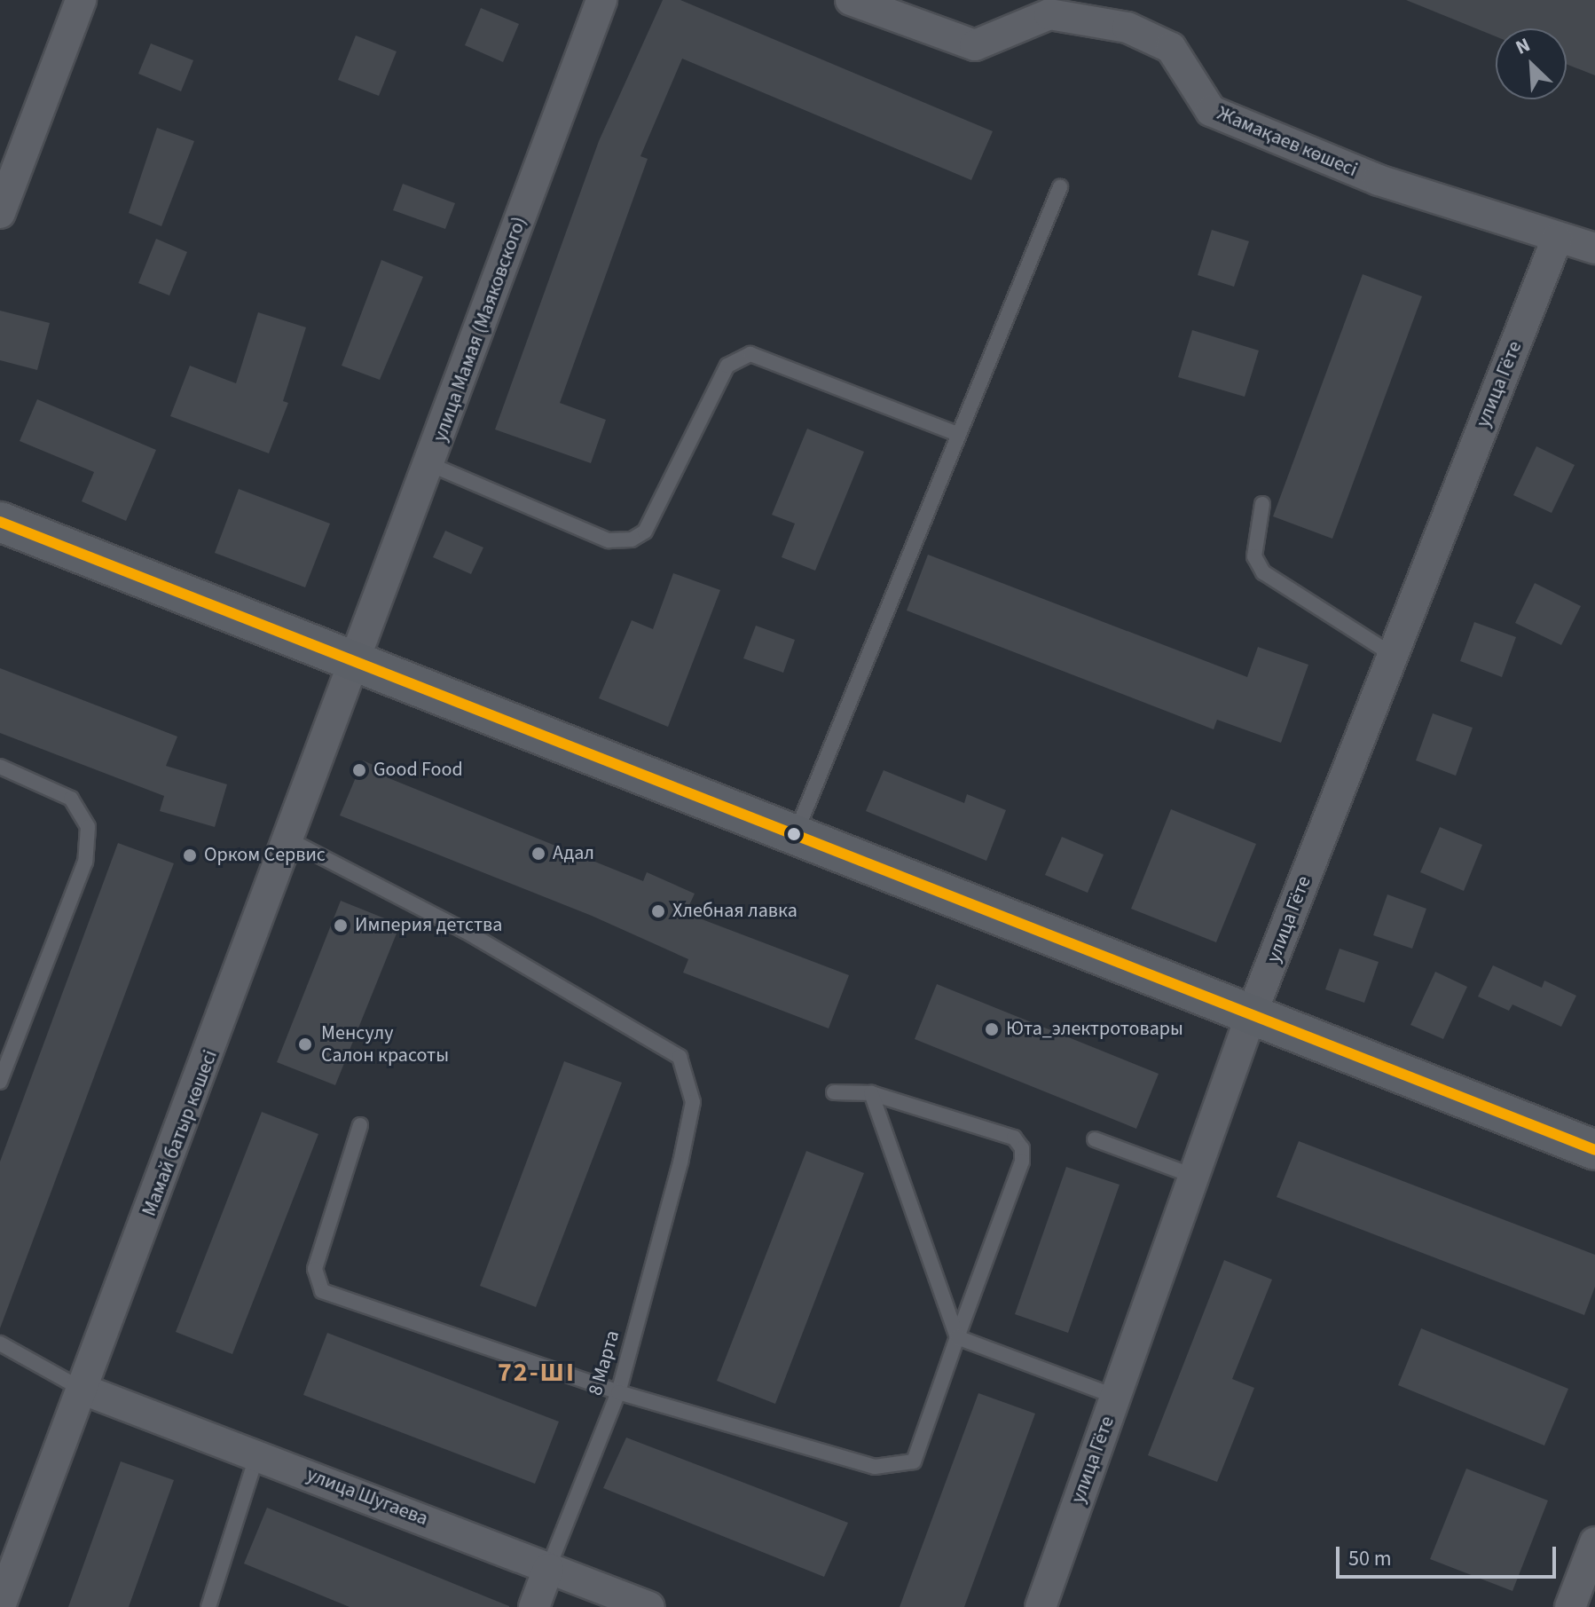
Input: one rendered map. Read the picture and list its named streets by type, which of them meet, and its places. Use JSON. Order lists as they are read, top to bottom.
{
  "streets": {
    "street": [
      "Жамақаев көшесі",
      "улица Мамая (Маяковского)",
      "улица Гёте",
      "Мамай батыр көшесі",
      "улица Шугаева"
    ],
    "lane": ["8 Марта"]
  },
  "crossings": [
    ["Жамақаев көшесі", "улица Гёте"],
    ["улица Мамая (Маяковского)", "Мамай батыр көшесі"],
    ["Мамай батыр көшесі", "8 Марта"],
    ["Мамай батыр көшесі", "улица Шугаева"],
    ["8 Марта", "улица Шугаева"]
  ],
  "districts": ["72-ШІ"],
  "places": [
    "Good Food",
    "Адал",
    "Орком Сервис",
    "Хлебная лавка",
    "Империя детства",
    "Юта_электротовары",
    "Менсулу Салон красоты"
  ],
  "scale_bar": "50 m",
  "north": "top left"
}
